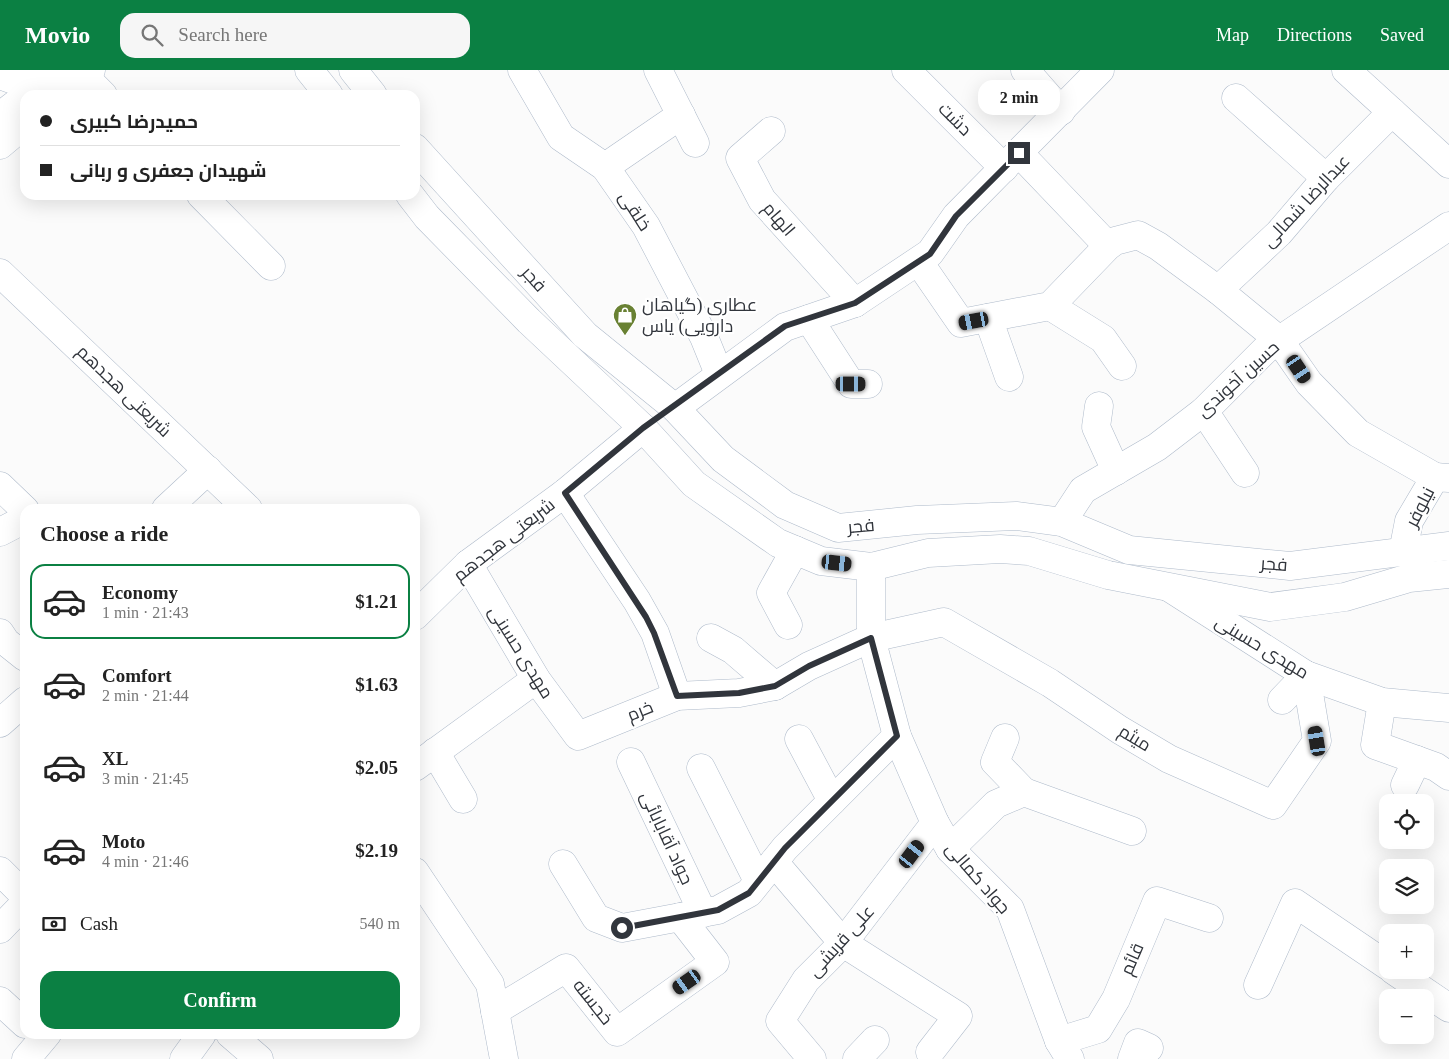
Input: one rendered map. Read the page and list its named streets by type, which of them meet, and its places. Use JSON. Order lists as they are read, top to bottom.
{
  "streets": {
    "street": [
      "دشت",
      "عبدالرضا شمالی",
      "خلقی",
      "الهام",
      "فجر",
      "حسین آخوندی",
      "شریعتی هجدهم",
      "نیلوفر",
      "مهدی حسینی",
      "خرم",
      "میثم",
      "جواد آقابابائی",
      "جواد کمالی",
      "علی قریشی",
      "قائم",
      "خجسته"
    ]
  },
  "crossings": [
    ["دشت", "شریعتی هجدهم"],
    ["خلقی", "شریعتی هجدهم"],
    ["الهام", "شریعتی هجدهم"],
    ["فجر", "حسین آخوندی"],
    ["فجر", "شریعتی هجدهم"],
    ["فجر", "نیلوفر"],
    ["شریعتی هجدهم", "مهدی حسینی"],
    ["مهدی حسینی", "خرم"],
    ["مهدی حسینی", "میثم"],
    ["خرم", "میثم"],
    ["خرم", "جواد کمالی"],
    ["میثم", "جواد کمالی"],
    ["جواد آقابابائی", "خجسته"],
    ["جواد کمالی", "علی قریشی"],
    ["جواد کمالی", "قائم"]
  ],
  "places": {
    "shop": ["عطاری (گیاهان دارویی) یاس"]
  },
  "page": {
    "header": "Movio",
    "search": "Search here",
    "nav": ["Map", "Directions", "Saved"],
    "bubble": "2 min",
    "banner": ["حمیدرضا کبیری", "شهیدان جعفری و ربانی"],
    "heading": "Choose a ride",
    "list": [
      {
        "name": "Economy",
        "note": "1 min · 21:43",
        "value": "$1.21"
      },
      {
        "name": "Comfort",
        "note": "2 min · 21:44",
        "value": "$1.63"
      },
      {
        "name": "XL",
        "note": "3 min · 21:45",
        "value": "$2.05"
      },
      {
        "name": "Moto",
        "note": "4 min · 21:46",
        "value": "$2.19"
      }
    ],
    "map_buttons": ["+", "−"],
    "pay": ["Cash", "540 m"],
    "buttons": "Confirm"
  }
}
